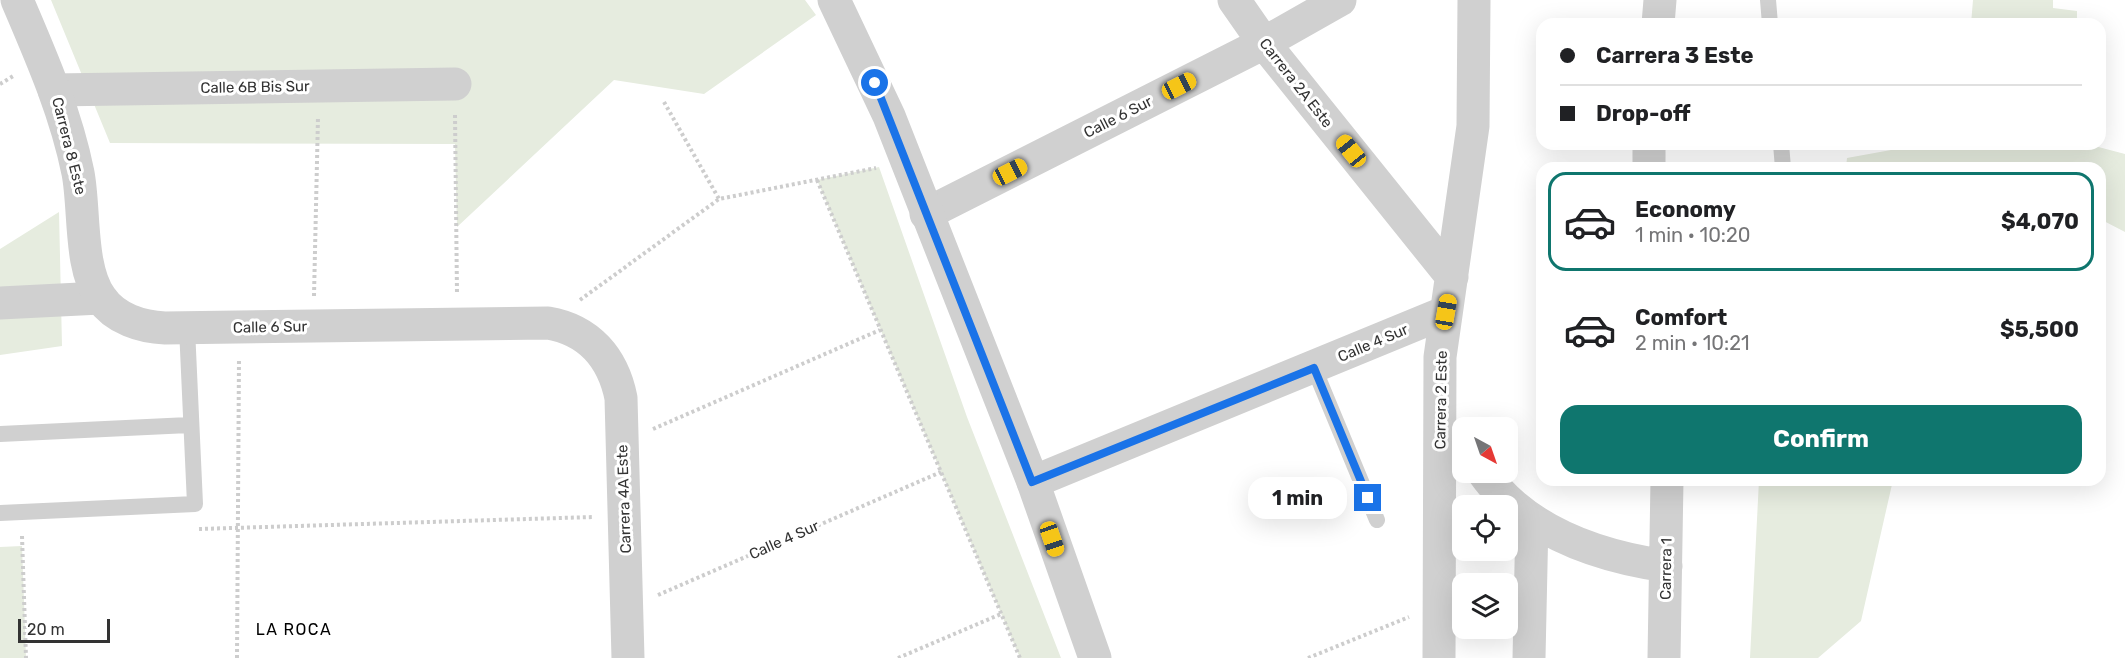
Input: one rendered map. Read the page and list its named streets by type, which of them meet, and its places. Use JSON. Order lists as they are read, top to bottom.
{
  "streets": {
    "street": [
      "Carrera 2A Este",
      "Calle 6B Bis Sur",
      "Calle 6 Sur",
      "Carrera 8 Este",
      "Calle 4 Sur",
      "Carrera 2 Este",
      "Carrera 4A Este",
      "Carrera 1"
    ]
  },
  "crossings": [
    ["Carrera 2A Este", "Calle 6 Sur"],
    ["Carrera 2A Este", "Carrera 2 Este"],
    ["Calle 6B Bis Sur", "Carrera 8 Este"],
    ["Calle 6 Sur", "Carrera 8 Este"],
    ["Calle 6 Sur", "Carrera 4A Este"],
    ["Calle 4 Sur", "Carrera 2 Este"],
    ["Calle 4 Sur", "Carrera 4A Este"]
  ],
  "districts": ["LA ROCA"],
  "scale_bar": "20 m",
  "north": "bottom right",
  "page": {
    "banner": ["Carrera 3 Este", "Drop-off"],
    "list": [
      {
        "name": "Economy",
        "note": "1 min · 10:20",
        "value": "$4,070"
      },
      {
        "name": "Comfort",
        "note": "2 min · 10:21",
        "value": "$5,500"
      }
    ],
    "buttons": "Confirm",
    "bubble": "1 min",
    "scale": "20 m"
  }
}
